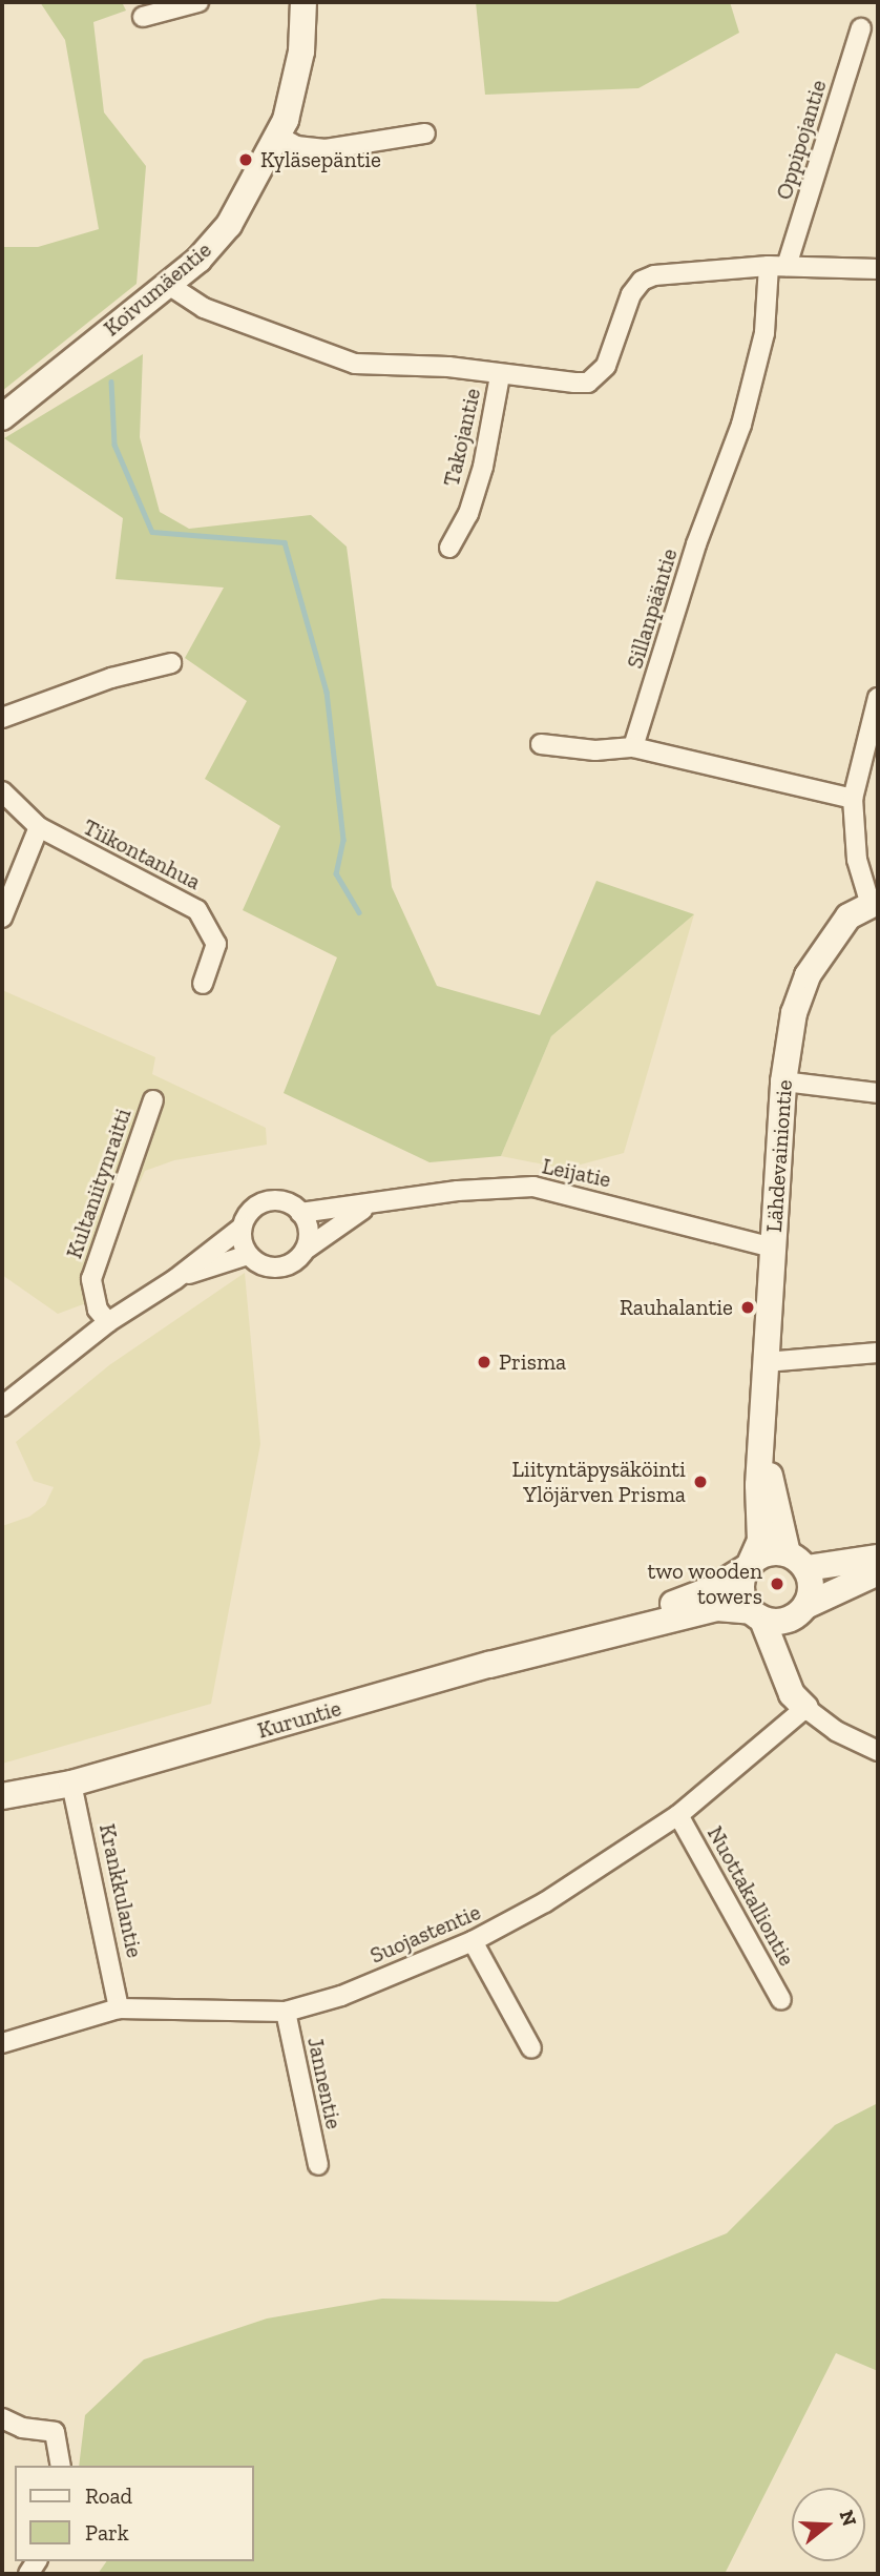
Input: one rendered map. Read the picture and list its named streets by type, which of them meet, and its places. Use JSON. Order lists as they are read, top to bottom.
{
  "streets": {
    "street": [
      "Oppipojantie",
      "Koivumäentie",
      "Takojantie",
      "Sillanpääntie",
      "Tiikontanhua",
      "Lähdevainiontie",
      "Leijatie",
      "Kultaniitynraitti",
      "Kuruntie",
      "Krankkulantie",
      "Nuottakalliontie",
      "Suojastentie",
      "Jannentie"
    ]
  },
  "crossings": [
    ["Oppipojantie", "Sillanpääntie"],
    ["Lähdevainiontie", "Leijatie"],
    ["Lähdevainiontie", "Kuruntie"],
    ["Leijatie", "Kultaniitynraitti"],
    ["Kuruntie", "Krankkulantie"],
    ["Krankkulantie", "Suojastentie"],
    ["Nuottakalliontie", "Suojastentie"],
    ["Suojastentie", "Jannentie"]
  ],
  "places": [
    "Kyläsepäntie",
    "Rauhalantie",
    "Prisma",
    "Liityntäpysäköinti Ylöjärven Prisma",
    "two wooden towers"
  ],
  "legend": ["Road", "Park"],
  "north": "right"
}
